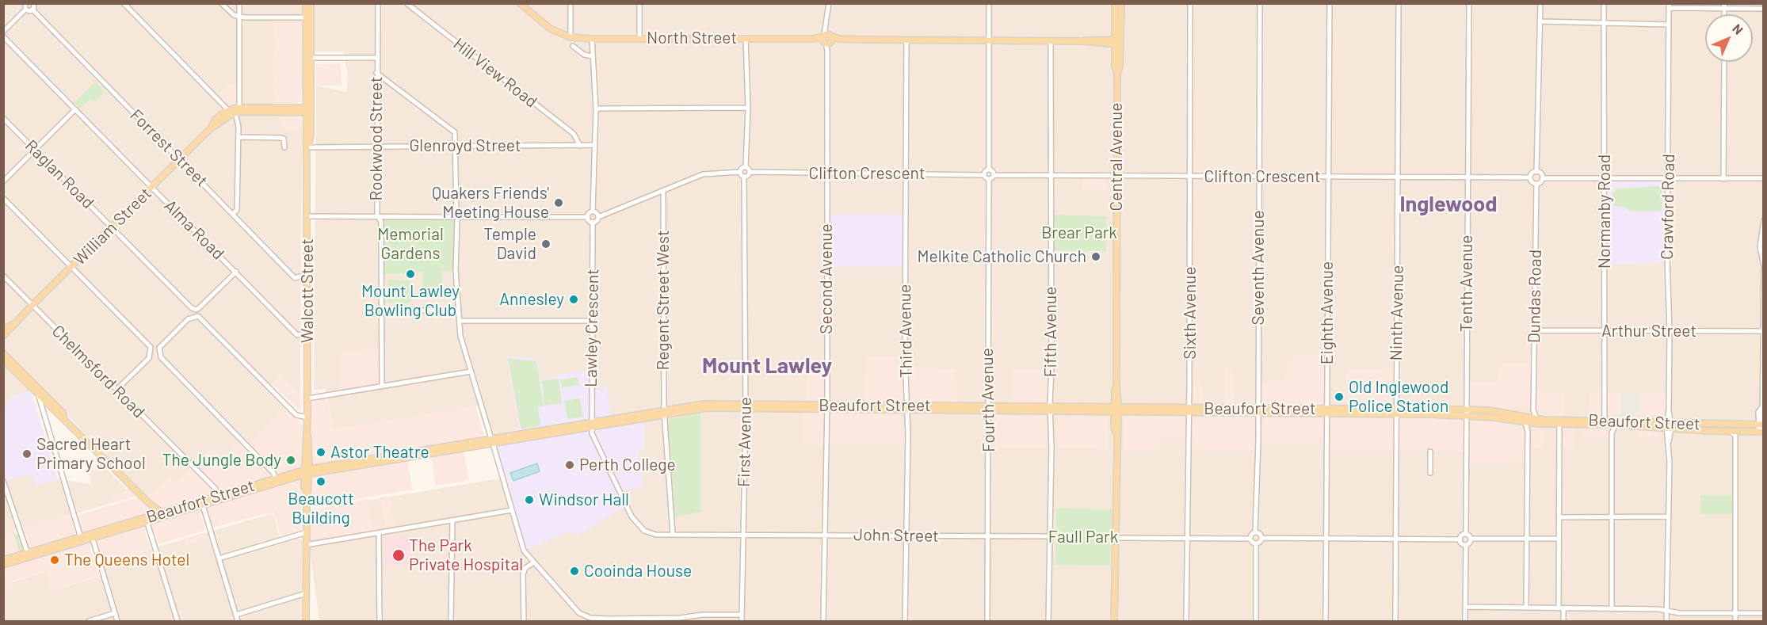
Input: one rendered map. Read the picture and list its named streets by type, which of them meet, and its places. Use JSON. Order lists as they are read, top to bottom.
{
  "streets": {
    "main road": [
      "North Street",
      "Central Avenue",
      "William Street",
      "Walcott Street",
      "Beaufort Street"
    ],
    "street": [
      "Hill View Road",
      "Rookwood Street",
      "Glenroyd Street",
      "Forrest Street",
      "Clifton Crescent",
      "Raglan Road",
      "Crawford Road",
      "Normanby Road",
      "Alma Road",
      "Seventh Avenue",
      "Second Avenue",
      "Tenth Avenue",
      "Dundas Road",
      "Regent Street West",
      "Sixth Avenue",
      "Eighth Avenue",
      "Ninth Avenue",
      "Lawley Crescent",
      "Third Avenue",
      "Arthur Street",
      "Fifth Avenue",
      "Chelmsford Road",
      "Fourth Avenue",
      "First Avenue",
      "John Street"
    ]
  },
  "crossings": [
    ["North Street", "Central Avenue"],
    ["North Street", "Second Avenue"],
    ["North Street", "Third Avenue"],
    ["North Street", "Fifth Avenue"],
    ["Hill View Road", "Glenroyd Street"],
    ["Rookwood Street", "Glenroyd Street"],
    ["Glenroyd Street", "Walcott Street"],
    ["Forrest Street", "William Street"],
    ["Forrest Street", "Walcott Street"],
    ["Central Avenue", "Clifton Crescent"],
    ["Central Avenue", "Beaufort Street"],
    ["Clifton Crescent", "Seventh Avenue"],
    ["Clifton Crescent", "Second Avenue"],
    ["Clifton Crescent", "Tenth Avenue"],
    ["Clifton Crescent", "Dundas Road"],
    ["Clifton Crescent", "Sixth Avenue"],
    ["Clifton Crescent", "Eighth Avenue"],
    ["Clifton Crescent", "Ninth Avenue"],
    ["Clifton Crescent", "Third Avenue"],
    ["Clifton Crescent", "Fifth Avenue"],
    ["Raglan Road", "William Street"],
    ["Raglan Road", "Alma Road"],
    ["Crawford Road", "Arthur Street"],
    ["Crawford Road", "Beaufort Street"],
    ["Normanby Road", "Arthur Street"],
    ["Normanby Road", "Beaufort Street"],
    ["William Street", "Alma Road"],
    ["William Street", "Walcott Street"],
    ["William Street", "Chelmsford Road"],
    ["Alma Road", "Walcott Street"],
    ["Seventh Avenue", "Beaufort Street"],
    ["Second Avenue", "Beaufort Street"],
    ["Second Avenue", "John Street"],
    ["Tenth Avenue", "Beaufort Street"],
    ["Walcott Street", "Beaufort Street"],
    ["Dundas Road", "Arthur Street"],
    ["Dundas Road", "Beaufort Street"],
    ["Regent Street West", "Lawley Crescent"],
    ["Regent Street West", "Beaufort Street"],
    ["Sixth Avenue", "Beaufort Street"],
    ["Eighth Avenue", "Beaufort Street"],
    ["Ninth Avenue", "Beaufort Street"],
    ["Lawley Crescent", "Beaufort Street"],
    ["Lawley Crescent", "First Avenue"],
    ["Lawley Crescent", "John Street"],
    ["Third Avenue", "Beaufort Street"],
    ["Third Avenue", "John Street"],
    ["Fifth Avenue", "Beaufort Street"],
    ["Fifth Avenue", "John Street"],
    ["Chelmsford Road", "Beaufort Street"],
    ["Fourth Avenue", "Beaufort Street"],
    ["Fourth Avenue", "John Street"],
    ["Beaufort Street", "First Avenue"],
    ["First Avenue", "John Street"]
  ],
  "districts": ["Inglewood", "Mount Lawley"],
  "parks": ["Brear Park", "Memorial Gardens", "Faull Park"],
  "places": [
    "Quakers Friends' Meeting House",
    "Temple David",
    "Melkite Catholic Church",
    "Mount Lawley Bowling Club",
    "Annesley",
    "Old Inglewood Police Station",
    "Astor Theatre",
    "Sacred Heart Primary School",
    "The Jungle Body",
    "Perth College",
    "Beaucott Building",
    "Windsor Hall",
    "The Park Private Hospital",
    "The Queens Hotel",
    "Cooinda House"
  ],
  "north": "top right"
}
